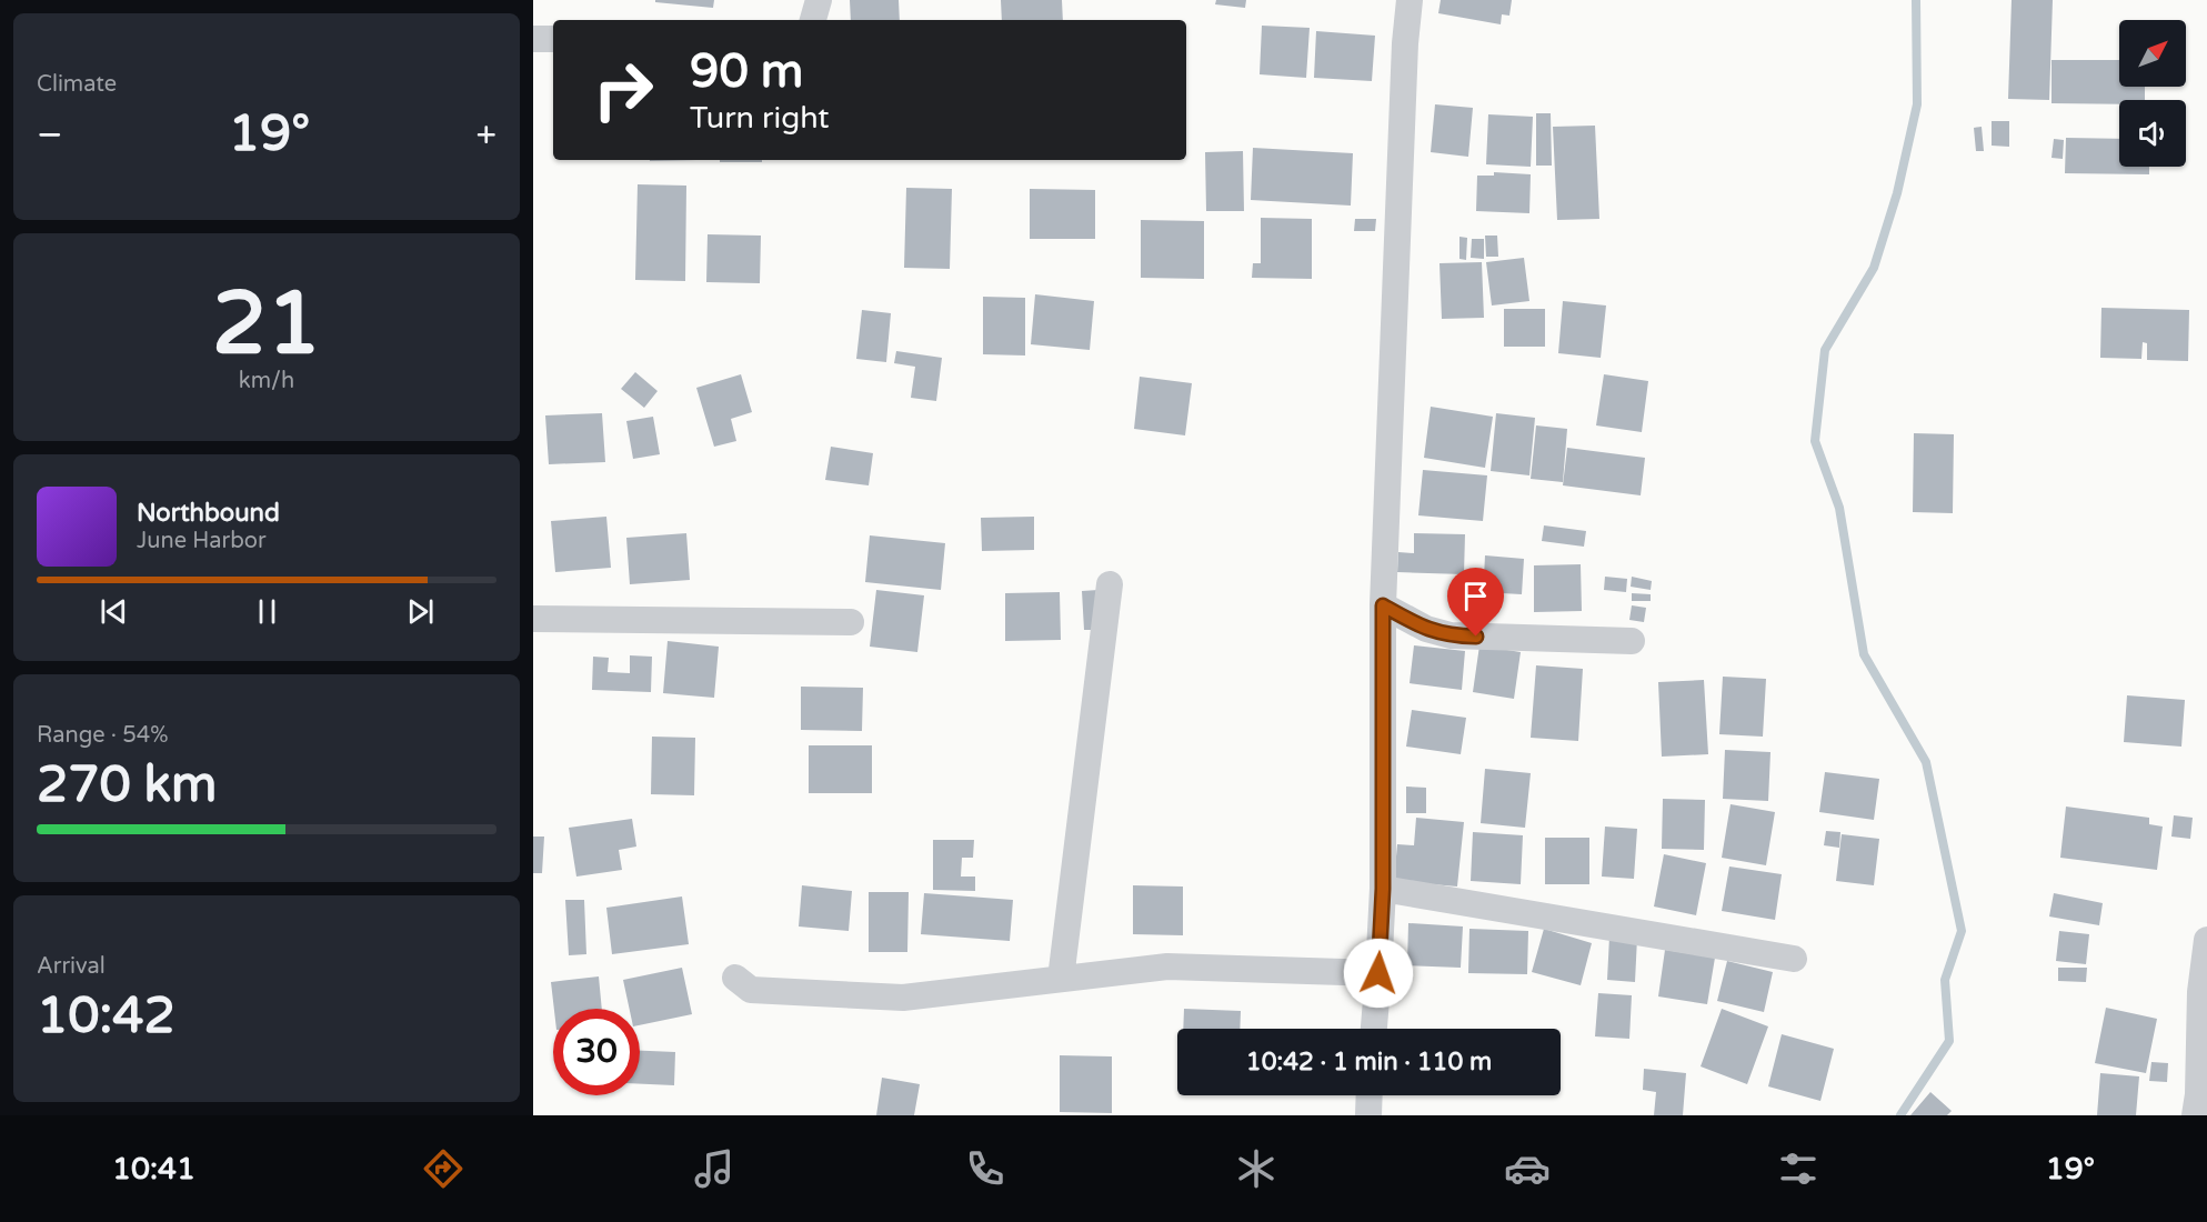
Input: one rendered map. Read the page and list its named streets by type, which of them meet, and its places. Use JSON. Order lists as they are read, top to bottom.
{
  "north": "top right",
  "page": {
    "tile": [
      "Climate",
      ["21", "km/h"],
      ["Range · 54%", "270 km"],
      ["Arrival", "10:42"]
    ],
    "turn": ["90 m", "Turn right"],
    "heat": ["−", "19°", "+"],
    "song": ["Northbound", "June Harbor"],
    "limit": "30",
    "trip": "10:42 · 1 min · 110 m",
    "tabs": ["10:41", "19°"]
  }
}
